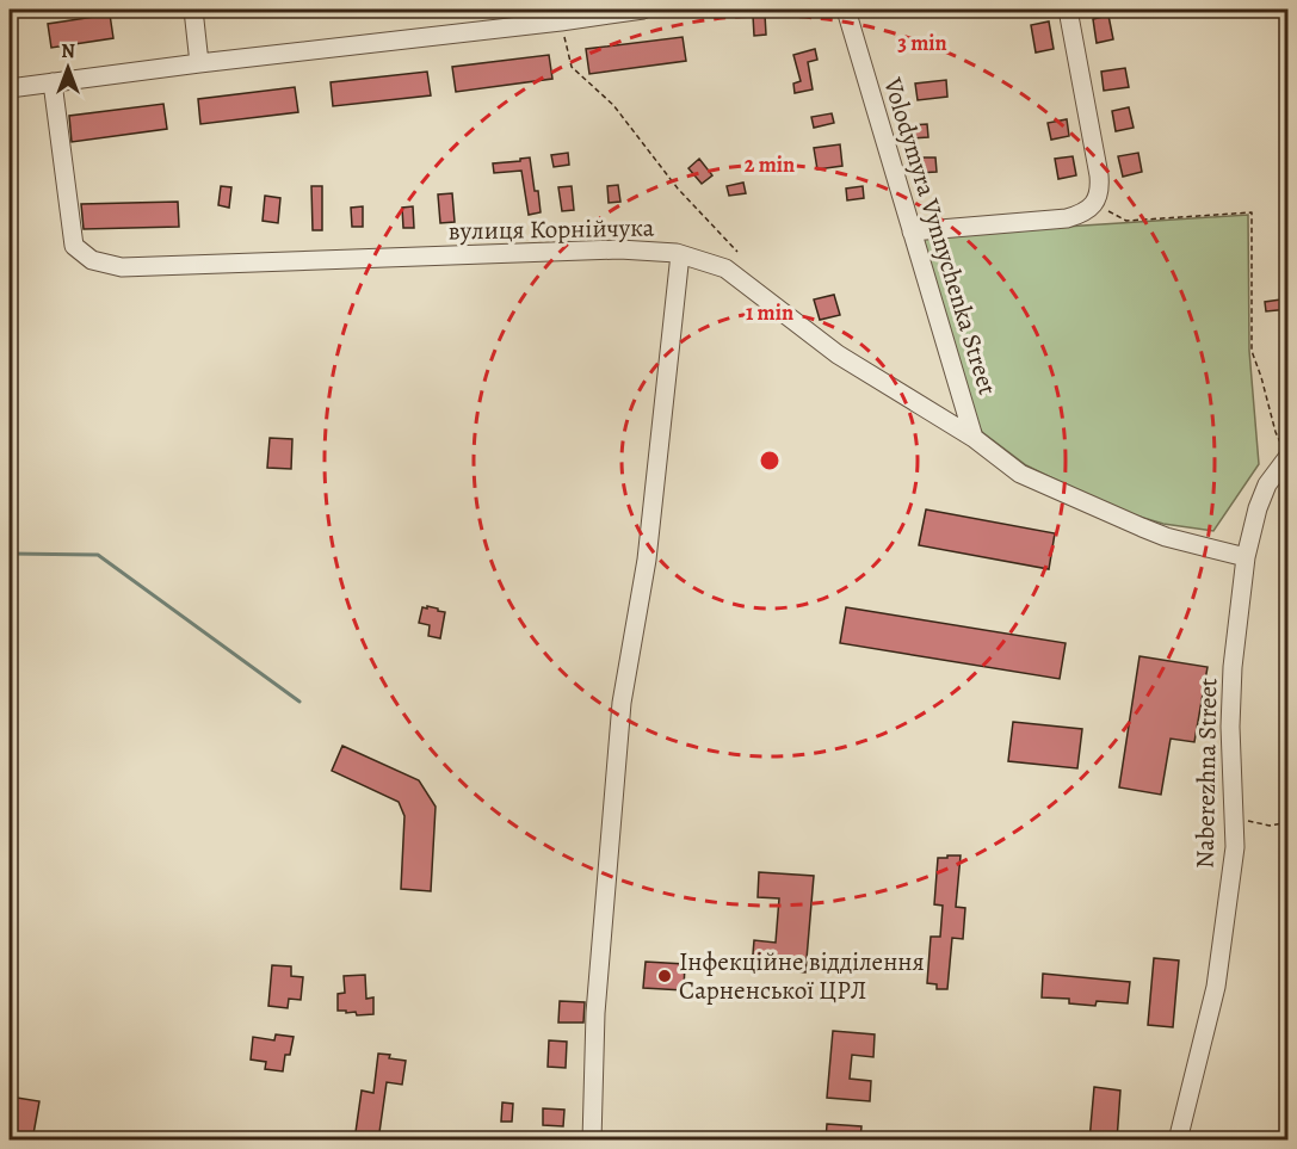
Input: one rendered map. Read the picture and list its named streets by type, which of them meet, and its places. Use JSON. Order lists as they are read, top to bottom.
{
  "streets": {
    "street": ["вулиця Корнійчука", "Volodymyra Vynnychenka Street", "Naberezhna Street"]
  },
  "crossings": [
    ["вулиця Корнійчука", "Volodymyra Vynnychenka Street"],
    ["вулиця Корнійчука", "Naberezhna Street"]
  ],
  "places": ["Інфекційне відділення Сарненської ЦРЛ"],
  "north": "top",
  "rings": ["3 min", "2 min", "1 min"]
}
